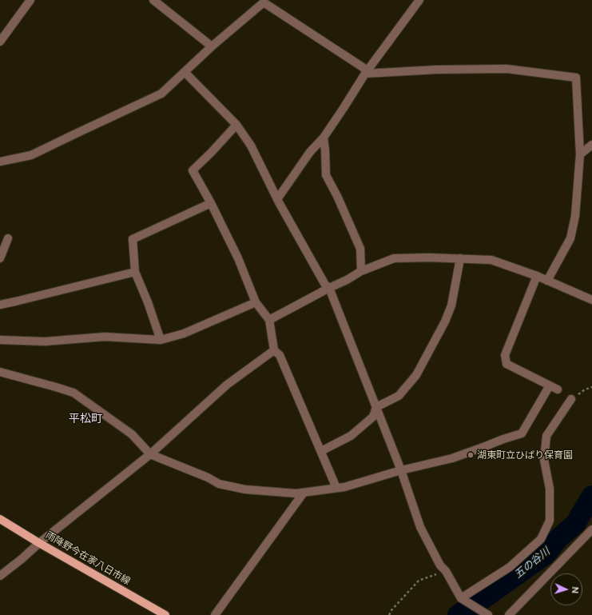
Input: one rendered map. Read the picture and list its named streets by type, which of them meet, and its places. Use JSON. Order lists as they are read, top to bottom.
{
  "streets": {
    "main road": ["雨降野今在家八日市線"]
  },
  "districts": ["平松町"],
  "water": ["五の谷川"],
  "places": ["湖東町立ひばり保育園"],
  "north": "right"
}
